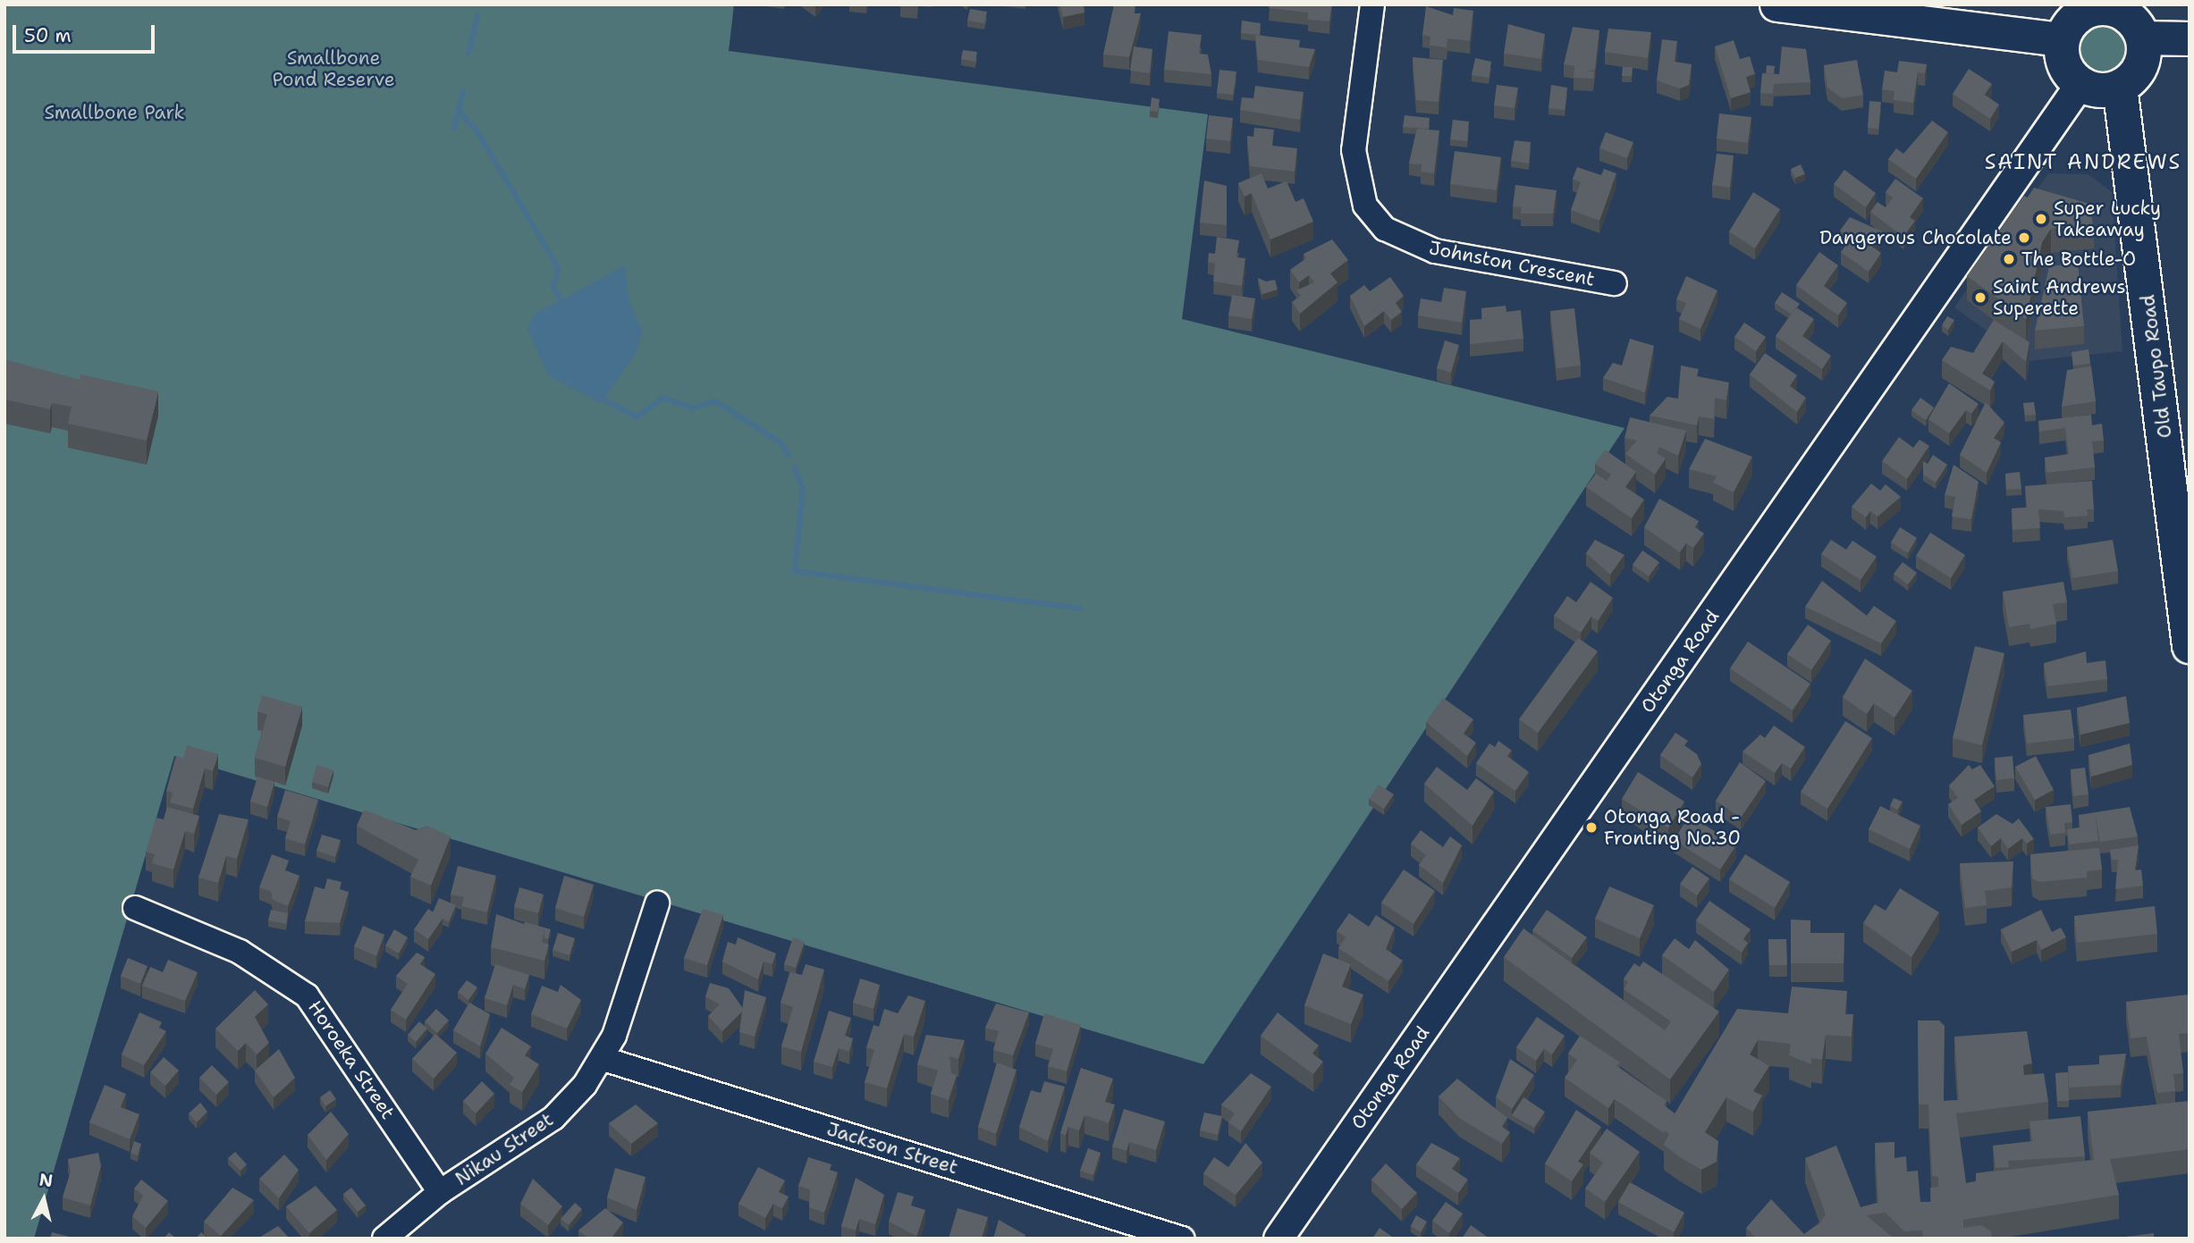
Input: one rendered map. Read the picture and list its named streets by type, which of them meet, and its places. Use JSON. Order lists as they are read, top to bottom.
{
  "streets": {
    "highway": ["Old Taupo Road"],
    "street": [
      "Johnston Crescent",
      "Otonga Road",
      "Horoeka Street",
      "Jackson Street",
      "Nikau Street"
    ]
  },
  "crossings": [
    ["Old Taupo Road", "Otonga Road"],
    ["Horoeka Street", "Nikau Street"],
    ["Jackson Street", "Nikau Street"]
  ],
  "districts": ["SAINT ANDREWS"],
  "parks": ["Smallbone Pond Reserve", "Smallbone Park"],
  "places": [
    "Super Lucky Takeaway",
    "Dangerous Chocolate",
    "The Bottle-O",
    "Saint Andrews Superette",
    "Otonga Road - Fronting No.30"
  ],
  "scale_bar": "50 m",
  "north": "top"
}
